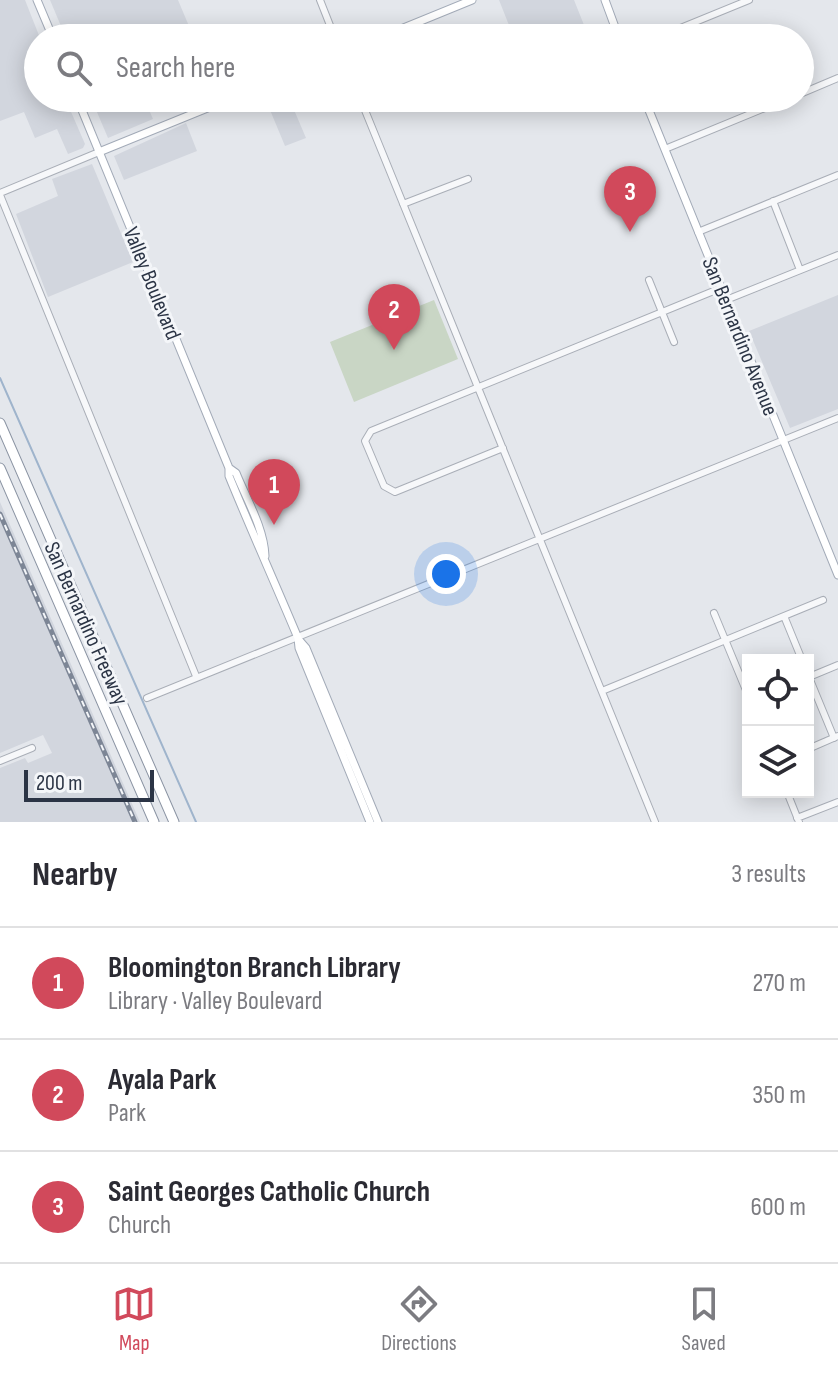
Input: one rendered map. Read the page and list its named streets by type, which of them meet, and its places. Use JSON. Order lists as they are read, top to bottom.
{
  "streets": {
    "highway": ["San Bernardino Freeway"],
    "main road": ["Valley Boulevard", "San Bernardino Avenue"]
  },
  "scale_bar": "200 m",
  "page": {
    "search": "Search here",
    "pins": ["3", "2", "1"],
    "scale": "200 m",
    "heading": ["Nearby", "3 results"],
    "list": [
      {
        "mark": "1",
        "name": "Bloomington Branch Library",
        "note": "Library · Valley Boulevard",
        "value": "270 m"
      },
      {
        "mark": "2",
        "name": "Ayala Park",
        "note": "Park",
        "value": "350 m"
      },
      {
        "mark": "3",
        "name": "Saint Georges Catholic Church",
        "note": "Church",
        "value": "600 m"
      }
    ],
    "nav": ["Map", "Directions", "Saved"]
  }
}
